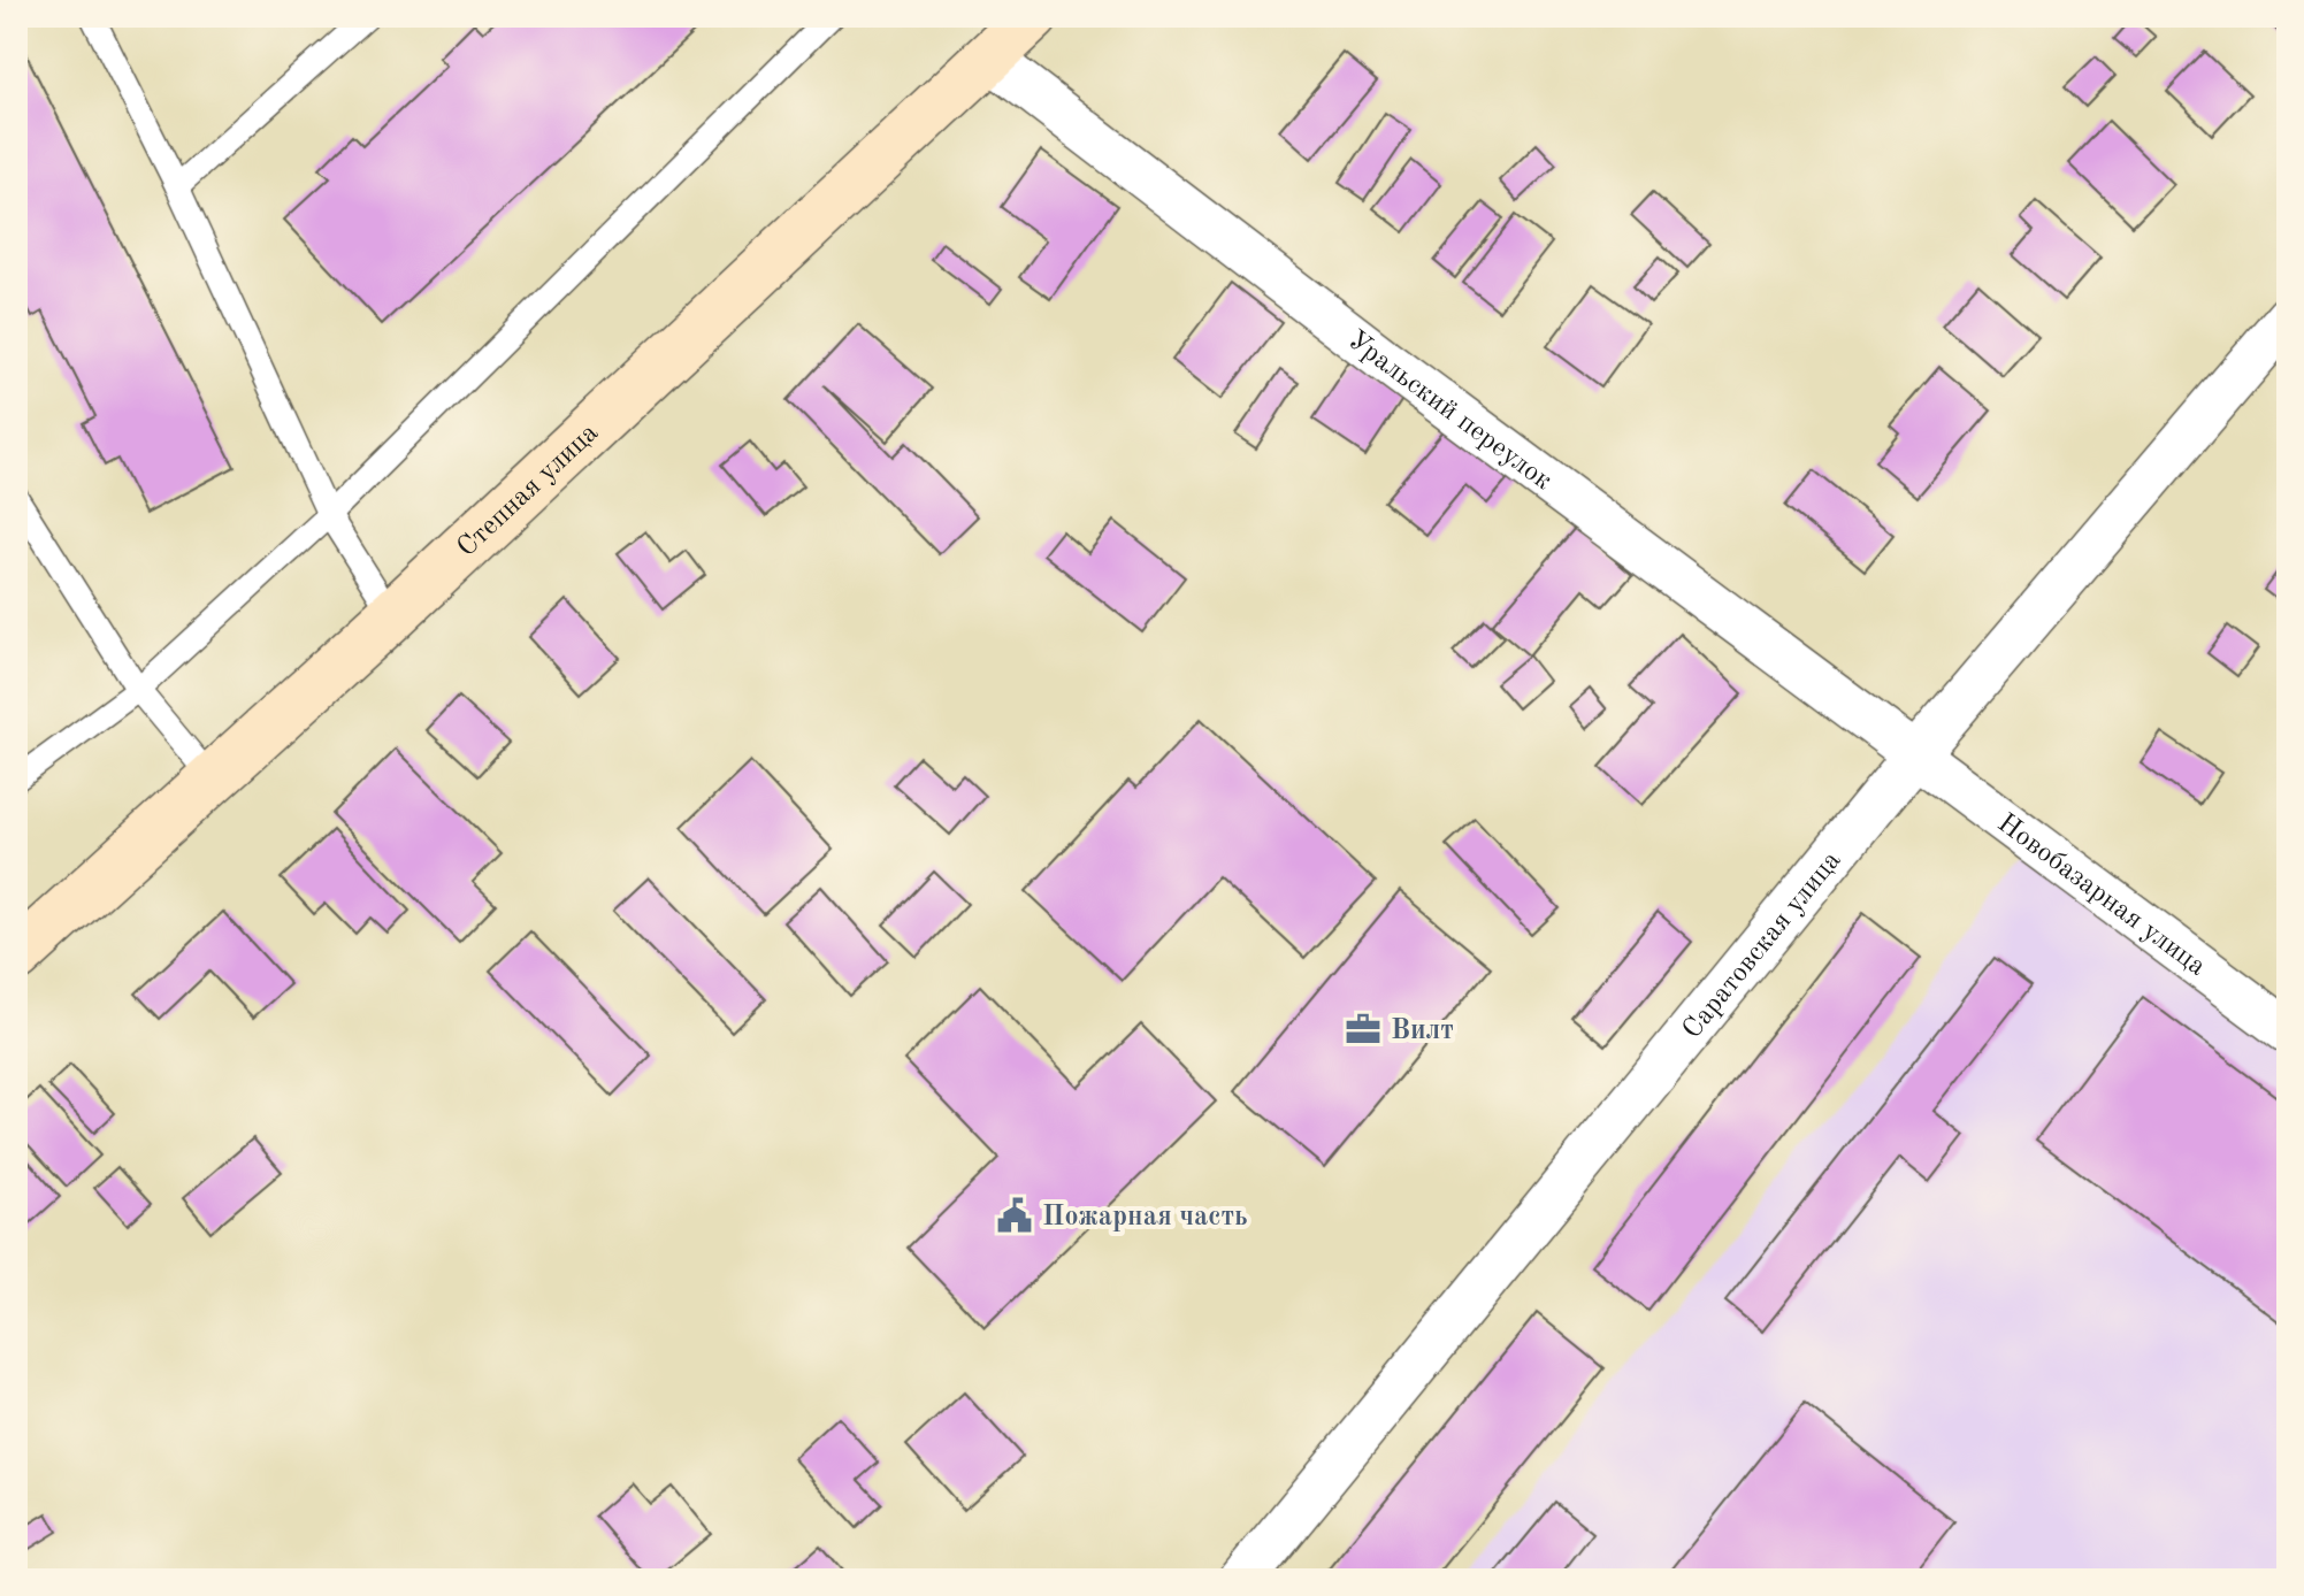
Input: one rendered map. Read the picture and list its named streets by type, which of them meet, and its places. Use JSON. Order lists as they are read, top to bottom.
{
  "streets": {
    "street": [
      "Уральский переулок",
      "Степная улица",
      "Новобазарная улица",
      "Саратовская улица"
    ]
  },
  "crossings": [
    ["Уральский переулок", "Степная улица"],
    ["Уральский переулок", "Новобазарная улица"],
    ["Уральский переулок", "Саратовская улица"],
    ["Новобазарная улица", "Саратовская улица"]
  ],
  "places": {
    "office": ["Вилт"],
    "public building": ["Пожарная часть"]
  }
}
